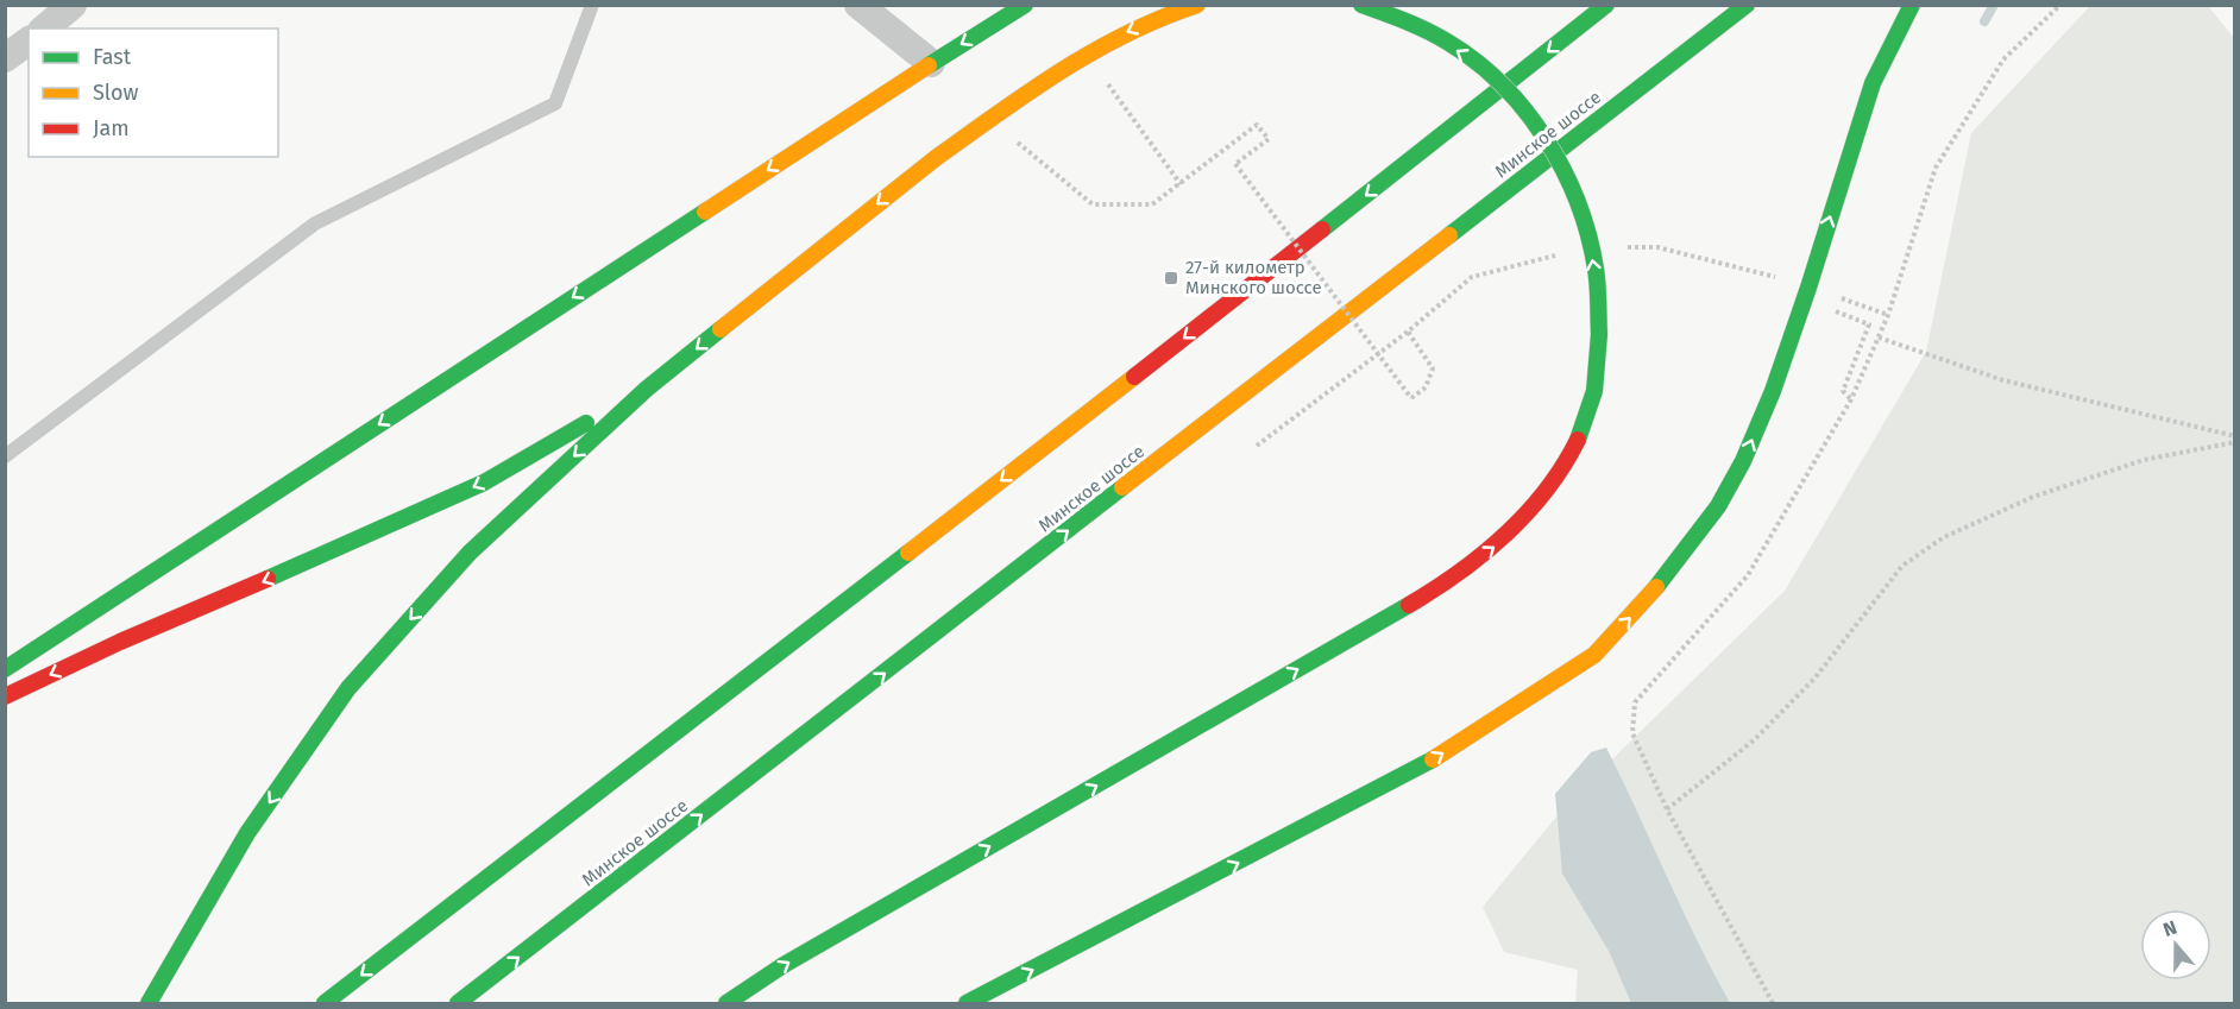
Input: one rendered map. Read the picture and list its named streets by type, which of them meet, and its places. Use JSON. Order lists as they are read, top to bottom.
{
  "streets": {
    "main road": ["Минское шоссе"]
  },
  "places": {
    "transit": ["27-й километр Минского шоссе"]
  },
  "legend": ["Fast", "Slow", "Jam"],
  "north": "top"
}
